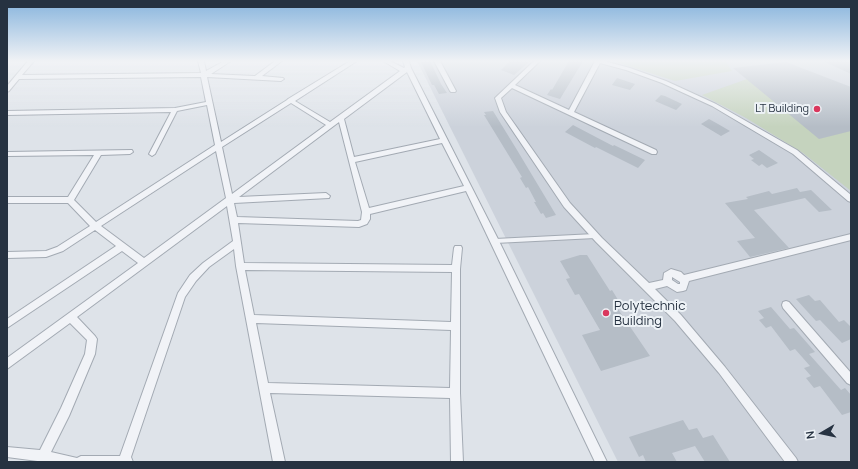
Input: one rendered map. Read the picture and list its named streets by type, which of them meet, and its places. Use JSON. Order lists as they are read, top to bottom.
{
  "places": ["LT Building", "Polytechnic Building"],
  "north": "left"
}
